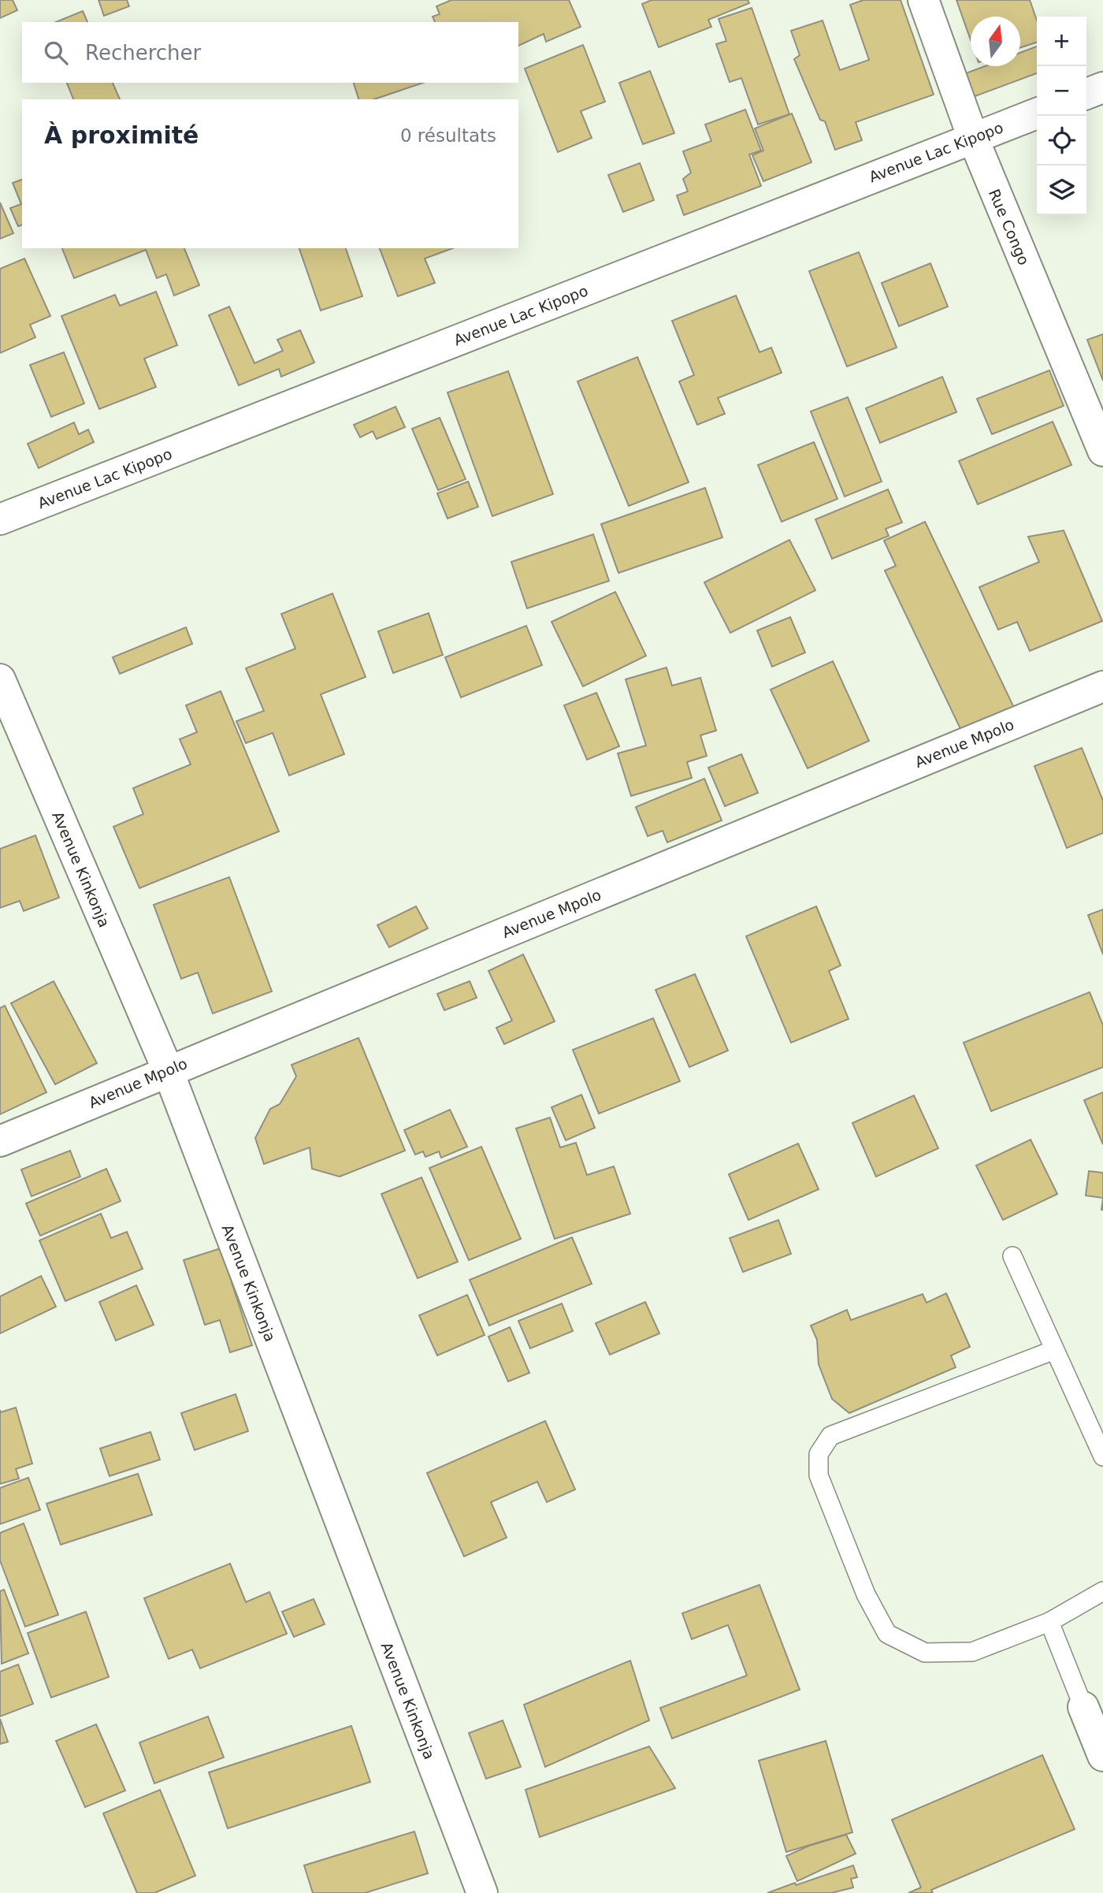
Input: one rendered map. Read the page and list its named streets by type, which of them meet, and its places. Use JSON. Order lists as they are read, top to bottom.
{
  "streets": {
    "street": [
      "Avenue Lac Kipopo",
      "Rue Congo",
      "Avenue Mpolo",
      "Avenue Kinkonja"
    ]
  },
  "crossings": [
    ["Avenue Lac Kipopo", "Rue Congo"],
    ["Avenue Mpolo", "Avenue Kinkonja"]
  ],
  "north": "top",
  "page": {
    "map_buttons": ["+", "−"],
    "search": "Rechercher",
    "heading": ["À proximité", "0 résultats"]
  }
}
